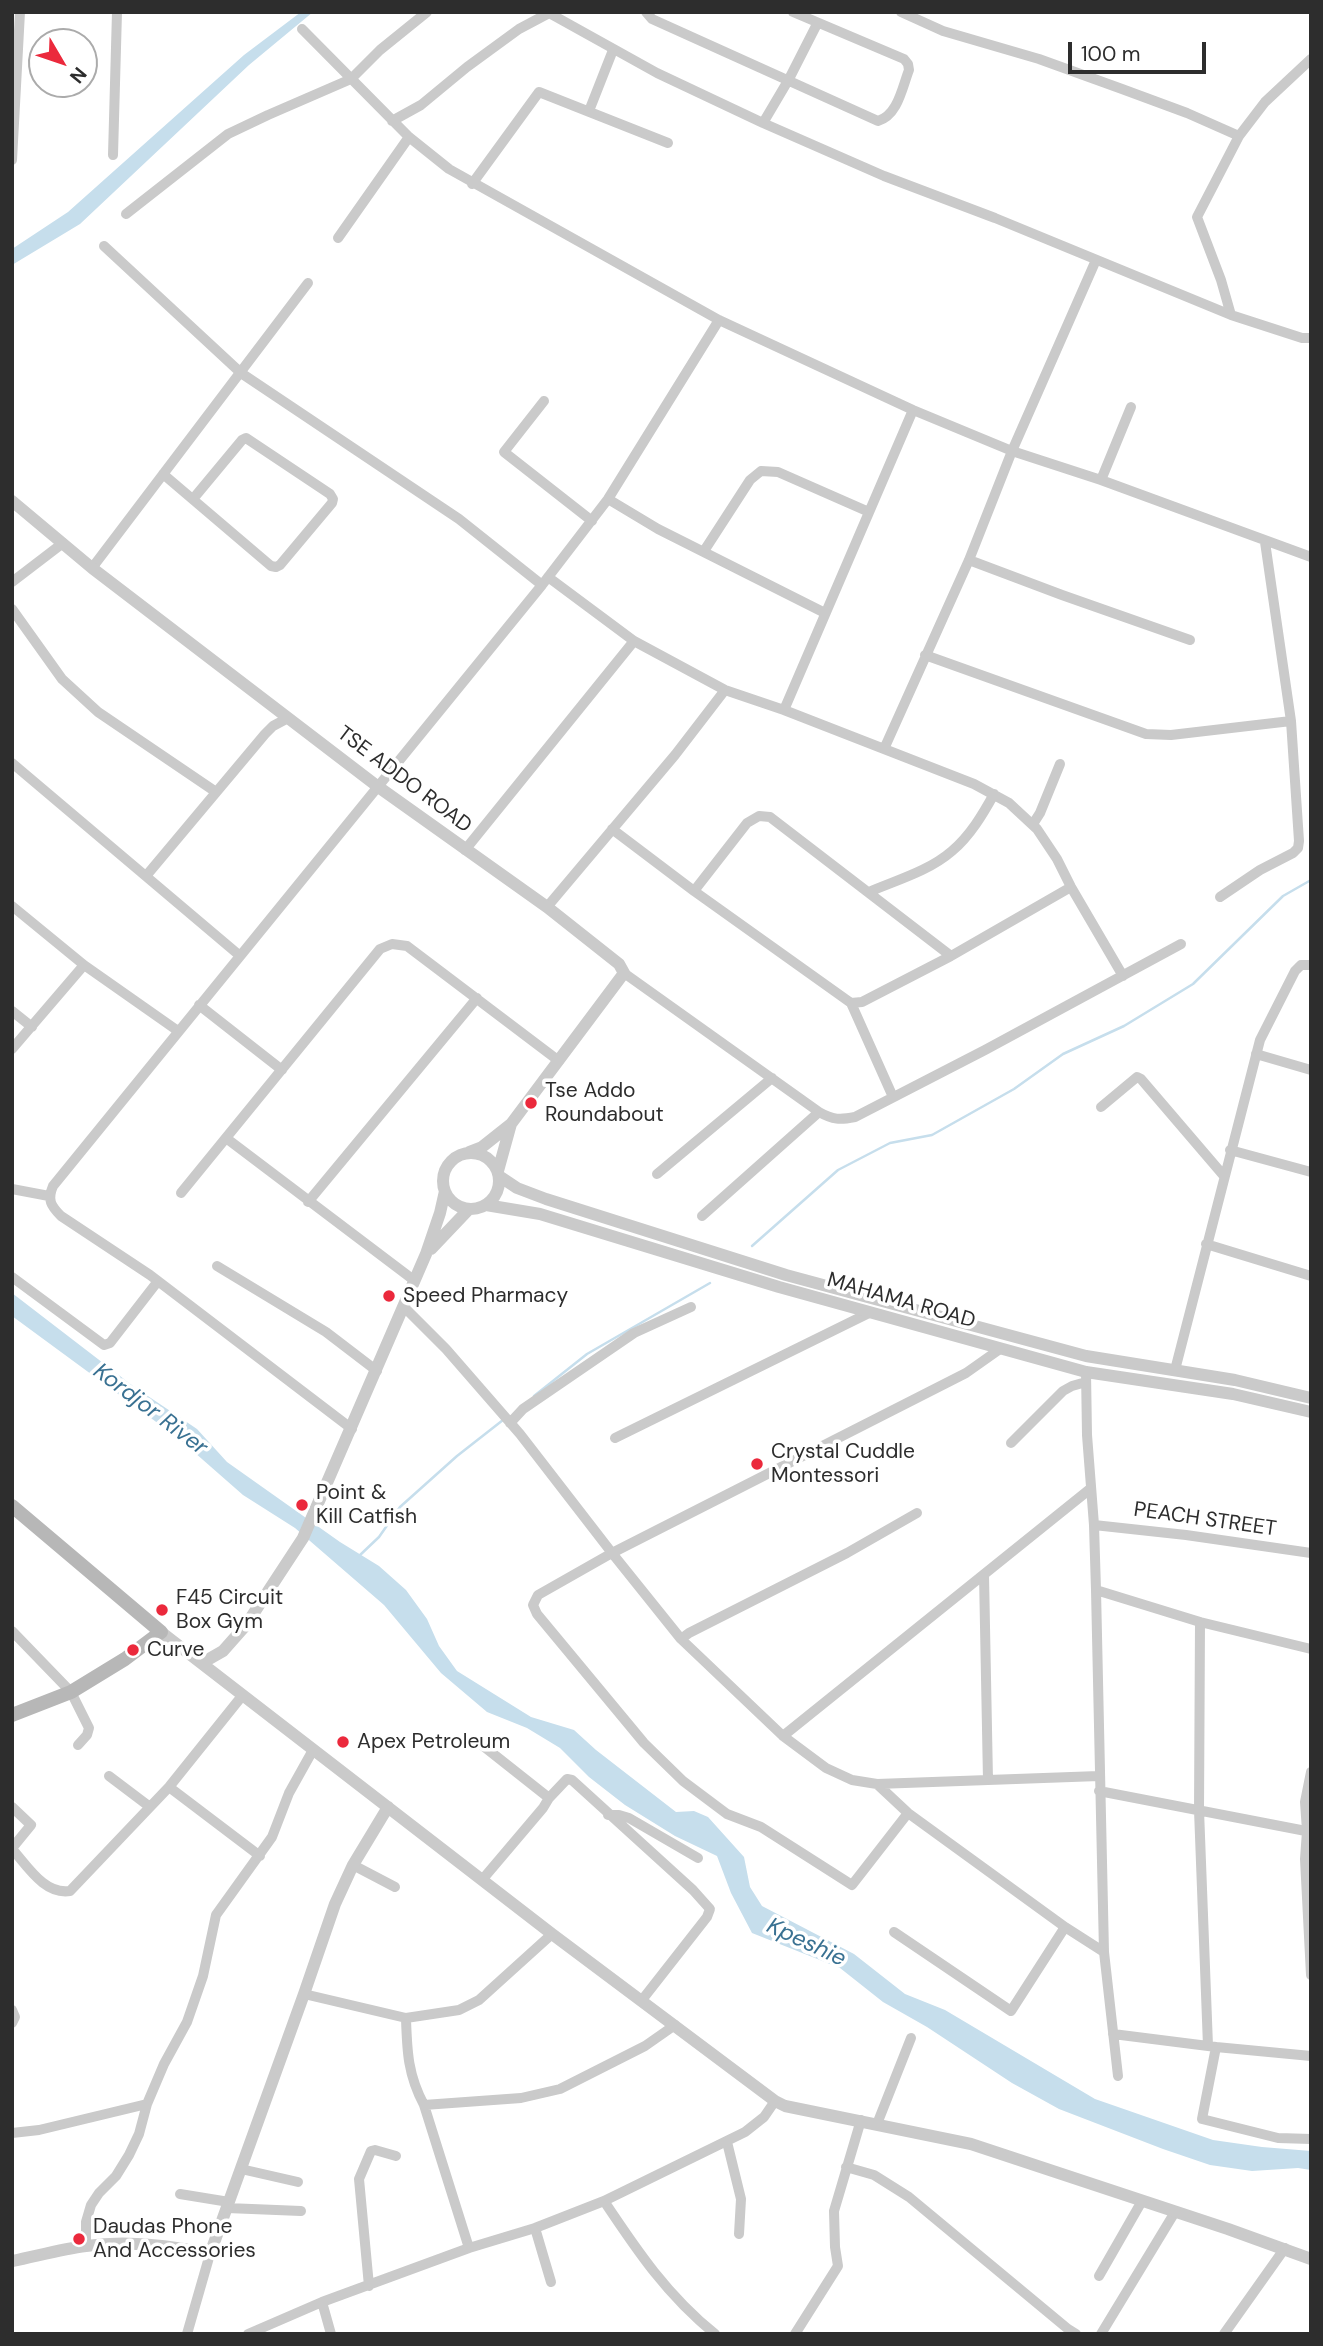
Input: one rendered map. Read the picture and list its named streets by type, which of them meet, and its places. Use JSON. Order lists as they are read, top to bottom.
{
  "streets": {
    "street": ["TSE ADDO ROAD", "MAHAMA ROAD", "PEACH STREET"]
  },
  "water": ["Kordjor River", "Kpeshie"],
  "places": [
    "Tse Addo Roundabout",
    "Speed Pharmacy",
    "Crystal Cuddle Montessori",
    "Point & Kill Catfish",
    "F45 Circuit Box Gym",
    "Curve",
    "Apex Petroleum",
    "Daudas Phone And Accessories"
  ],
  "scale_bar": "100 m",
  "north": "bottom right"
}
